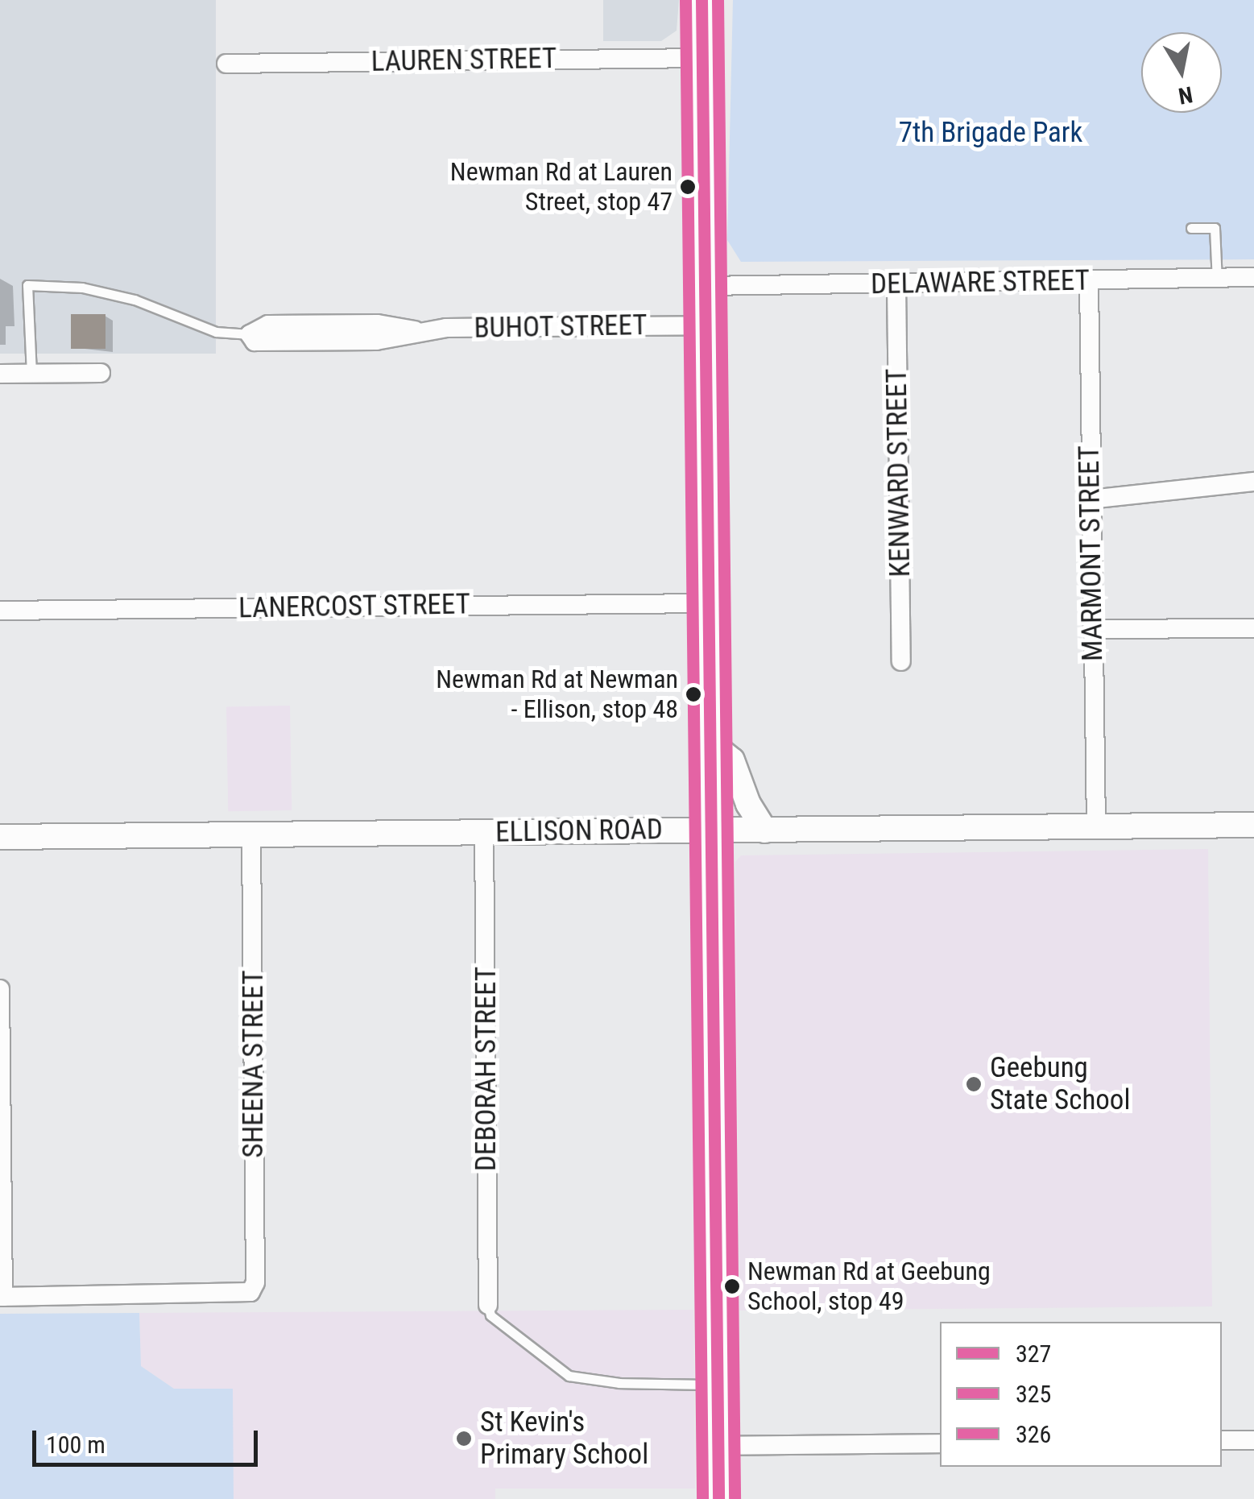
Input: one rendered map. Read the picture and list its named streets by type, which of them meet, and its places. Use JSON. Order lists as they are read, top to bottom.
{
  "streets": {
    "main road": ["ELLISON ROAD"],
    "street": [
      "LAUREN STREET",
      "DELAWARE STREET",
      "BUHOT STREET",
      "KENWARD STREET",
      "MARMONT STREET",
      "LANERCOST STREET",
      "SHEENA STREET",
      "DEBORAH STREET"
    ]
  },
  "crossings": [
    ["DELAWARE STREET", "KENWARD STREET"],
    ["DELAWARE STREET", "MARMONT STREET"],
    ["MARMONT STREET", "ELLISON ROAD"],
    ["ELLISON ROAD", "SHEENA STREET"],
    ["ELLISON ROAD", "DEBORAH STREET"]
  ],
  "parks": ["7th Brigade Park"],
  "places": [
    "Newman Rd at Lauren Street, stop 47",
    "Newman Rd at Newman - Ellison, stop 48",
    "Geebung State School",
    "Newman Rd at Geebung School, stop 49",
    "St Kevin's Primary School"
  ],
  "lines": ["transit line 327", "transit line 325", "transit line 326"],
  "legend": ["327", "325", "326"],
  "scale_bar": "100 m",
  "north": "bottom"
}
